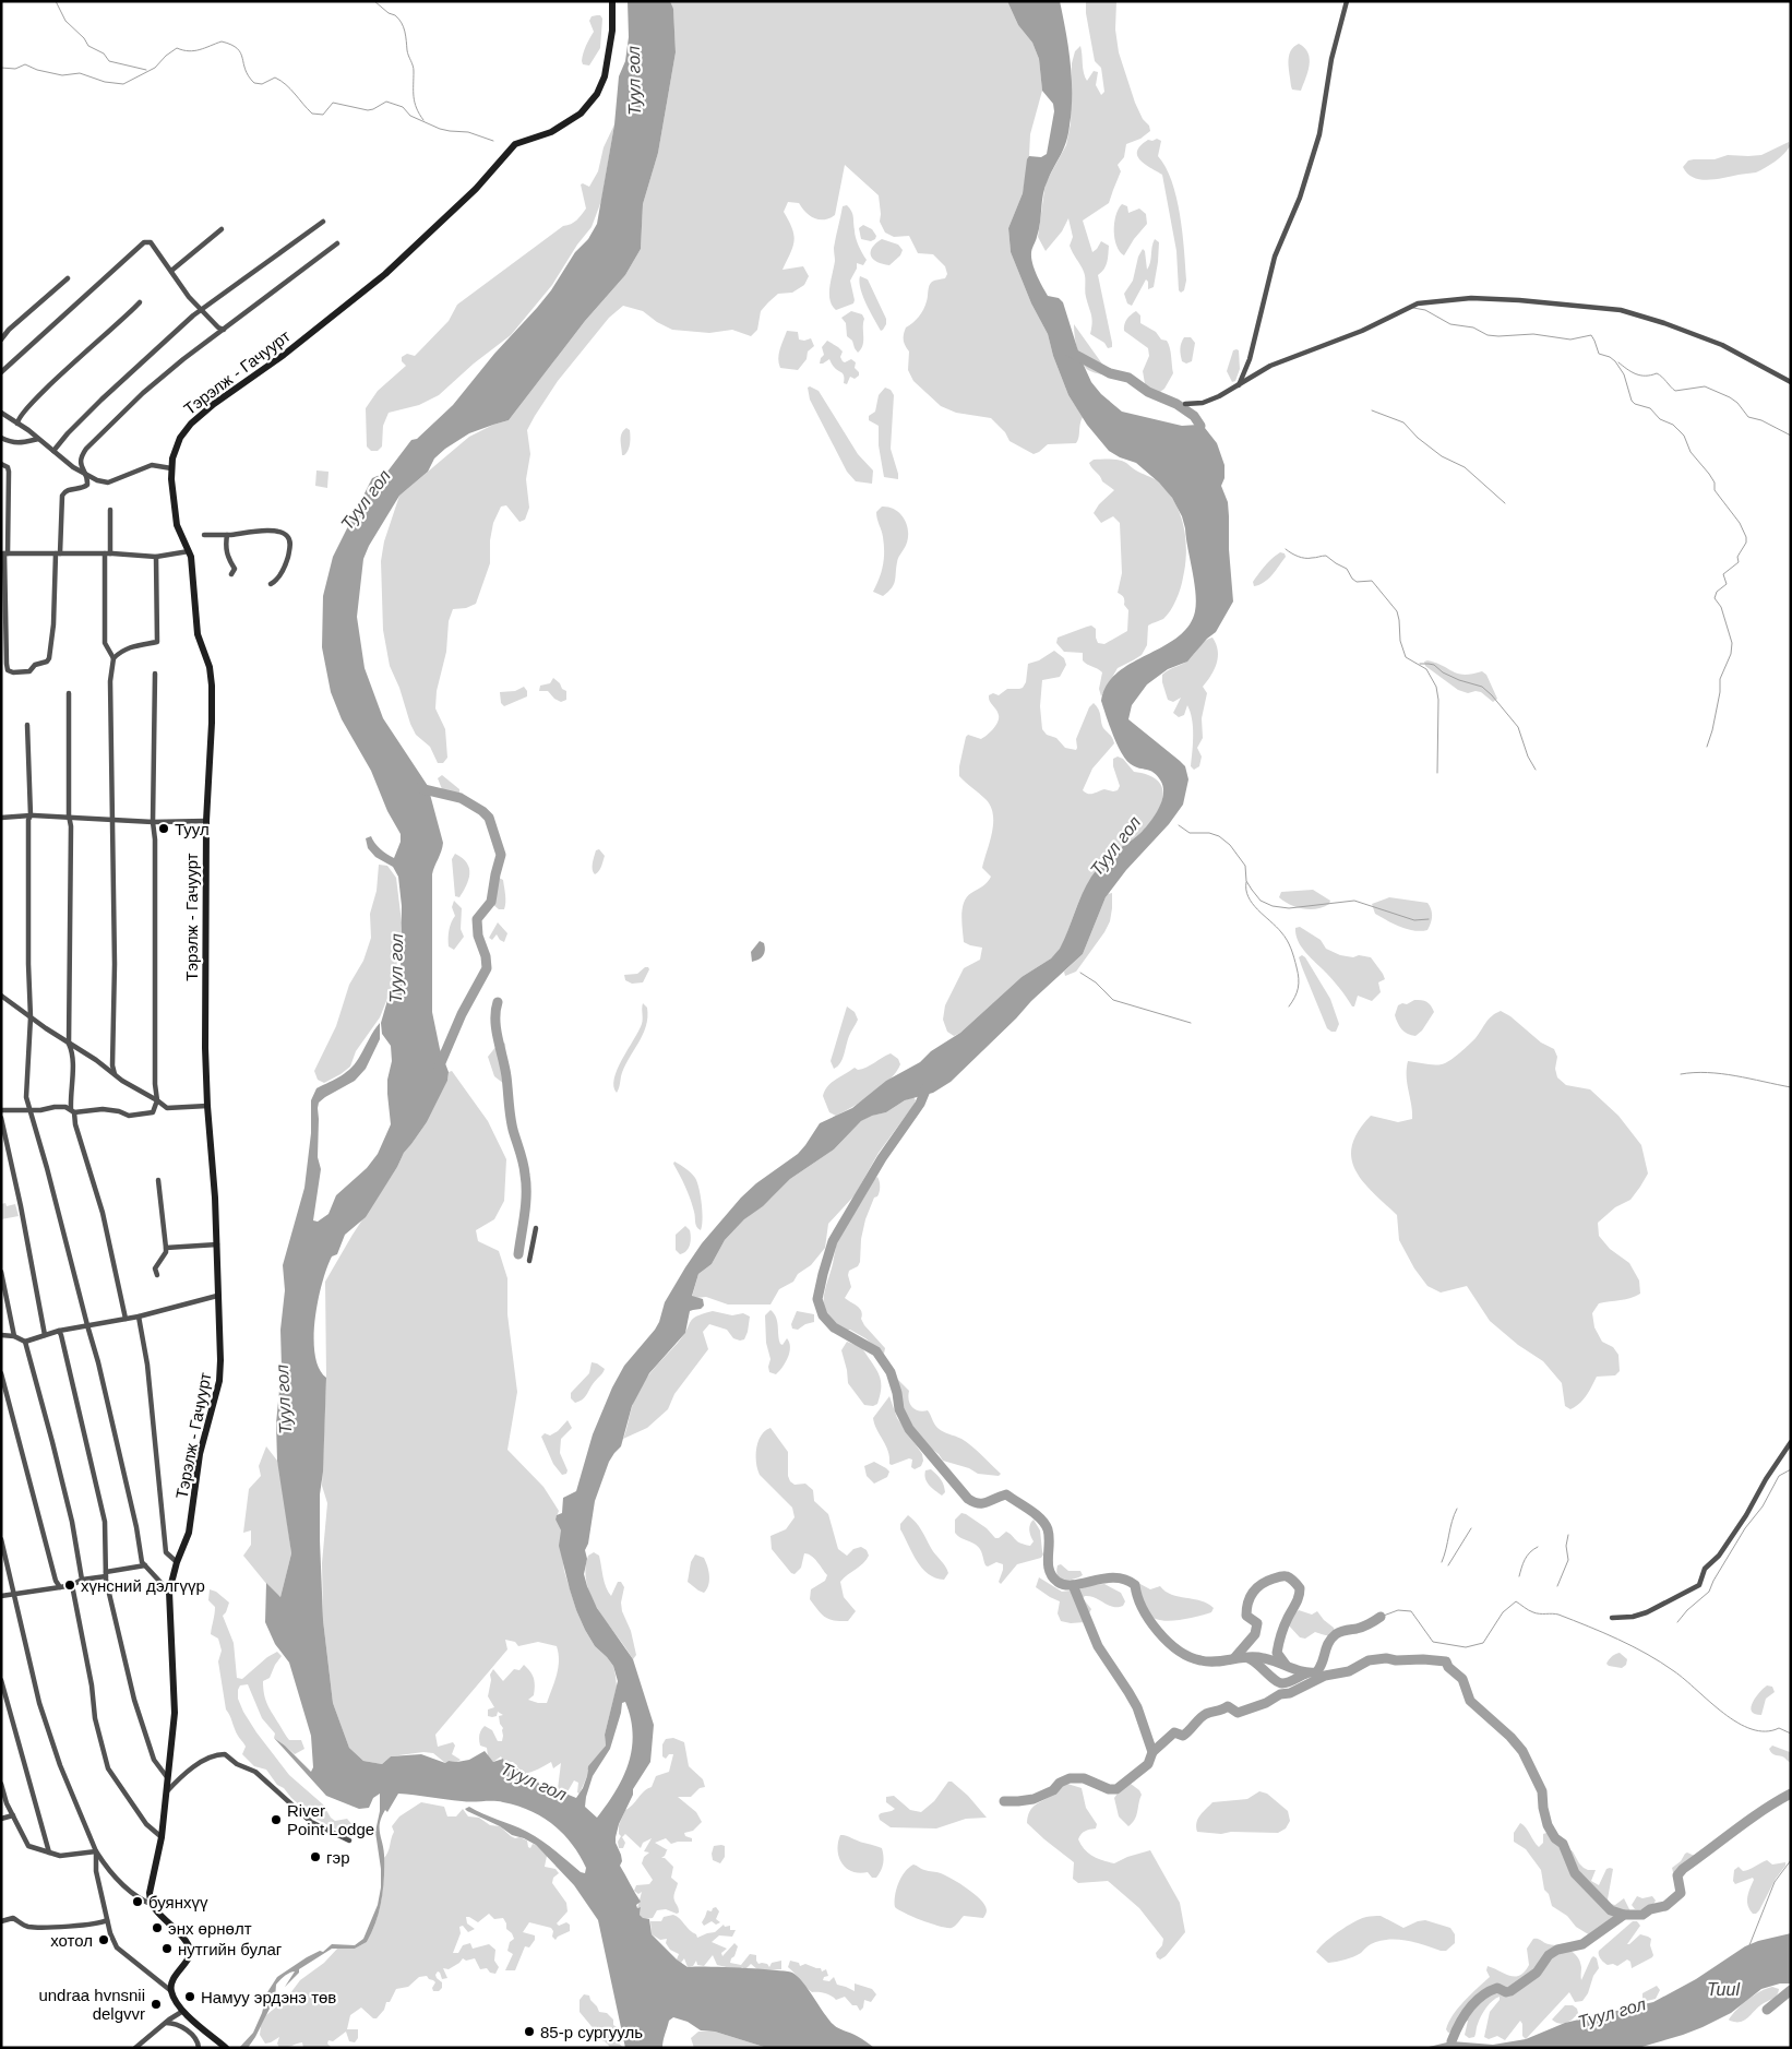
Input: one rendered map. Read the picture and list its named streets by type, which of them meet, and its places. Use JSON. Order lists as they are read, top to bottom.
{
  "streets": {
    "main road": ["Тэрэлж - Гачуурт"]
  },
  "water": ["Туул гол", "Tuul"],
  "places": [
    "Туул",
    "хүнсний дэлгүүр",
    "River Point Lodge",
    "гэр",
    "буянхүү",
    "энх өрнөлт",
    "хотол",
    "нутгийн булаг",
    "Намуу эрдэнэ төв",
    "undraa hvnsnii delgvvr",
    "85-р сургууль"
  ]
}
